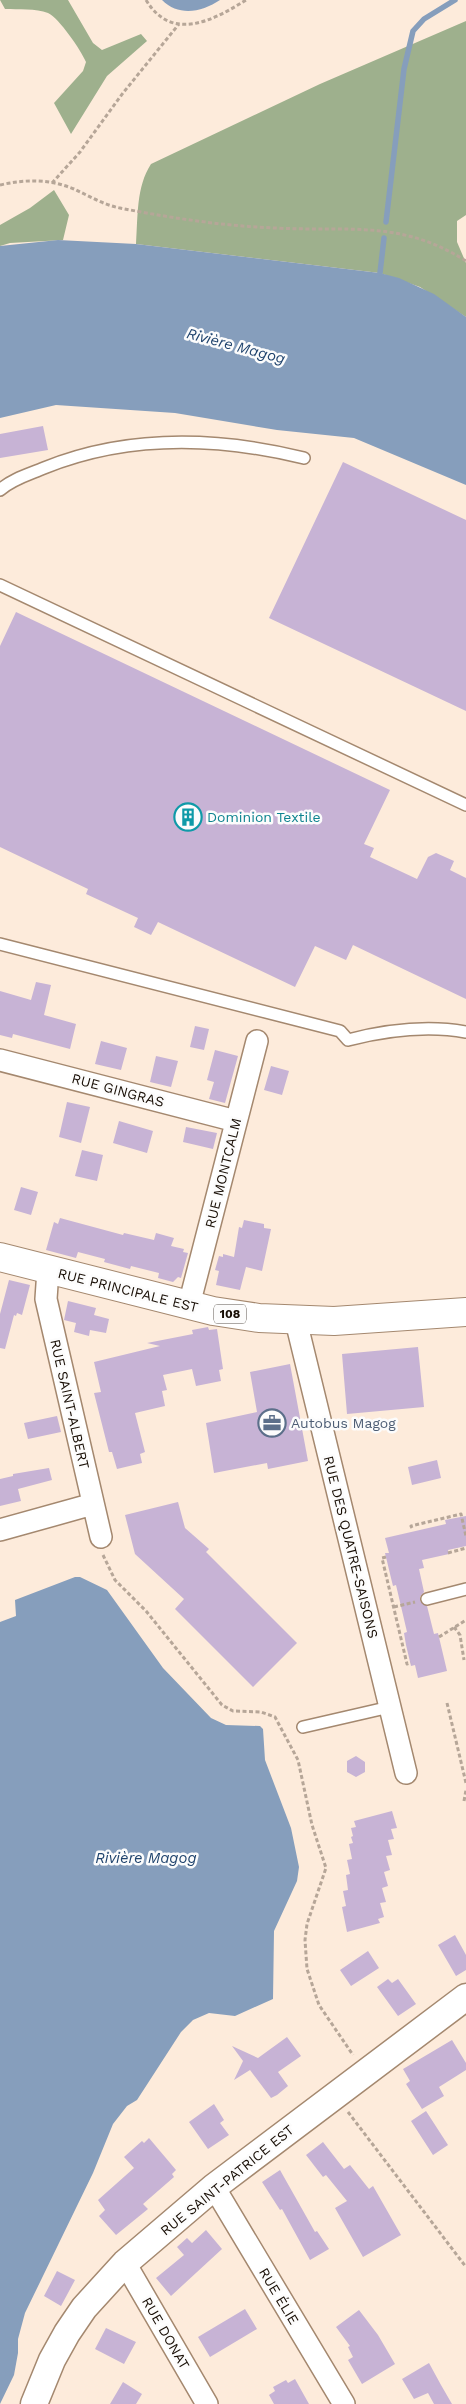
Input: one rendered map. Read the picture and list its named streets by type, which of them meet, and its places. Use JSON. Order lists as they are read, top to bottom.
{
  "streets": {
    "main road": ["RUE PRINCIPALE EST", "108"],
    "street": [
      "RUE GINGRAS",
      "RUE MONTCALM",
      "RUE SAINT-ALBERT",
      "RUE DES QUATRE-SAISONS",
      "RUE SAINT-PATRICE EST",
      "RUE ÉLIE",
      "RUE DONAT"
    ]
  },
  "crossings": [
    ["RUE GINGRAS", "RUE MONTCALM"],
    ["RUE MONTCALM", "RUE PRINCIPALE EST"],
    ["RUE PRINCIPALE EST", "RUE SAINT-ALBERT"],
    ["RUE PRINCIPALE EST", "RUE DES QUATRE-SAISONS"],
    ["RUE SAINT-PATRICE EST", "RUE ÉLIE"],
    ["RUE SAINT-PATRICE EST", "RUE DONAT"]
  ],
  "water": ["Rivière Magog"],
  "places": {
    "building": ["Dominion Textile"],
    "office": ["Autobus Magog"]
  }
}
